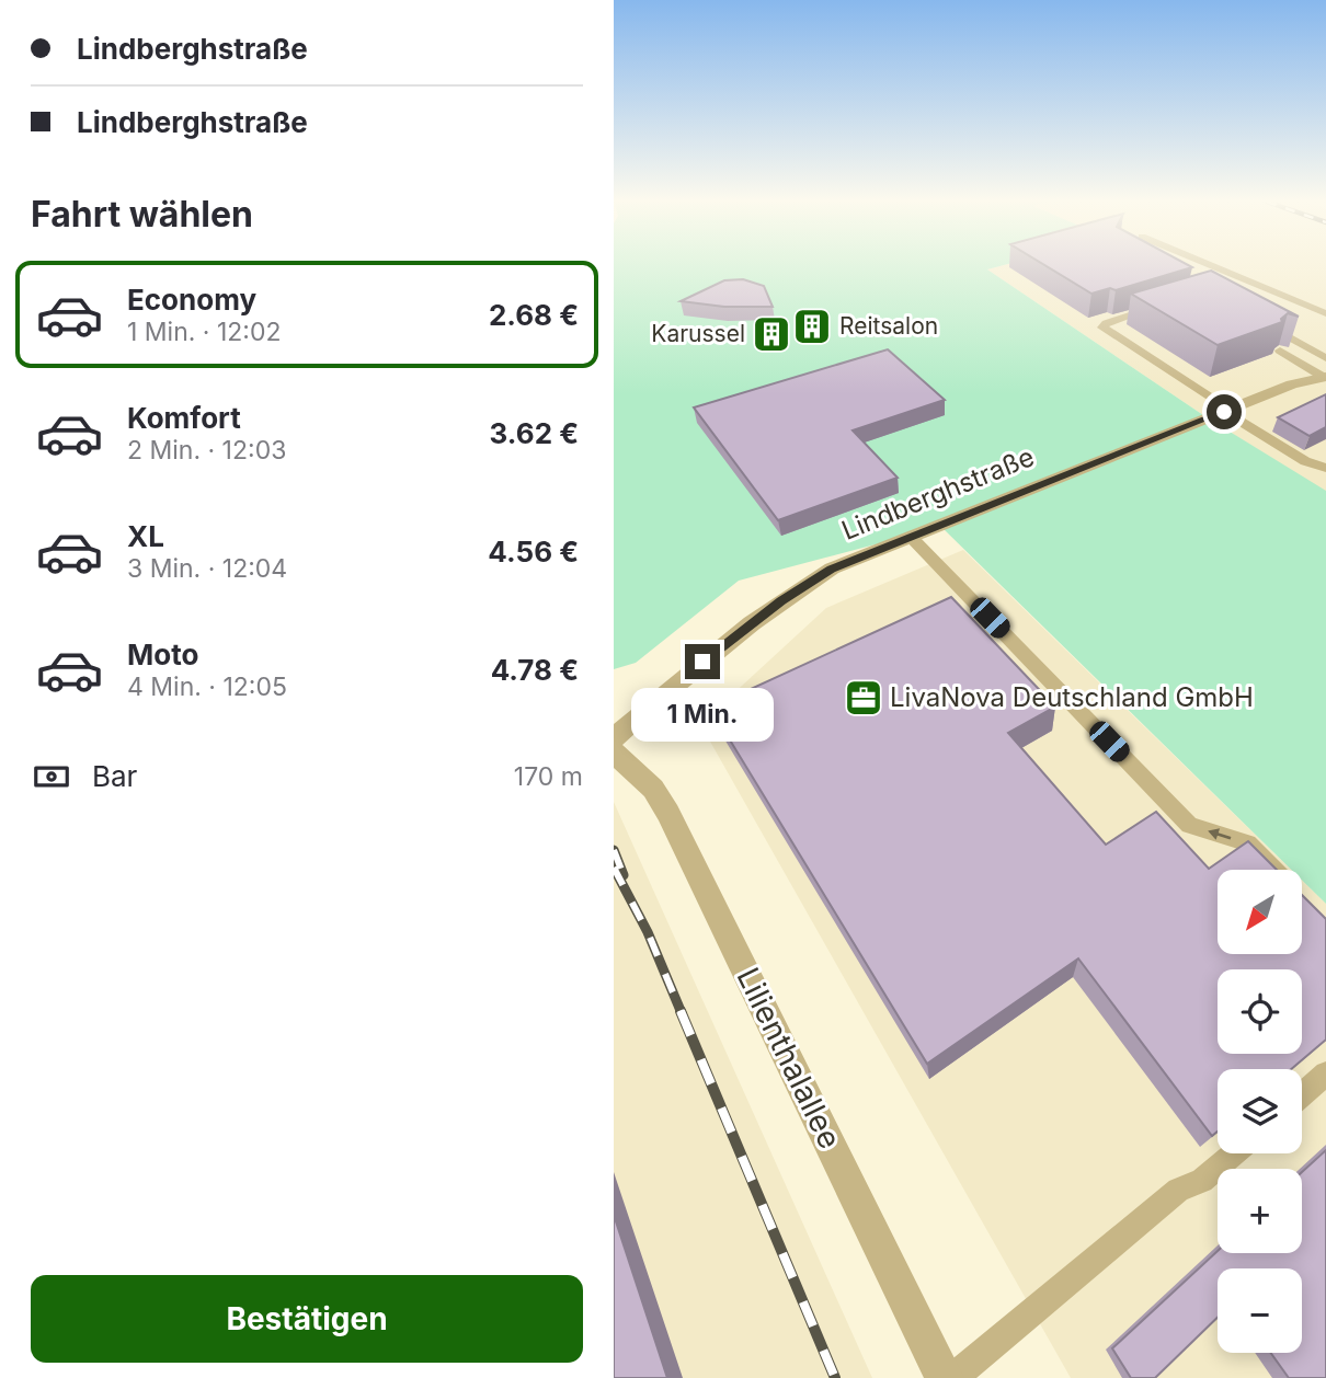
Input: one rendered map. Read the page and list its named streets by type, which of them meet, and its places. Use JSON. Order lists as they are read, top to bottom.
{
  "streets": {
    "street": ["Lindberghstraße", "Lilienthalallee"]
  },
  "places": {
    "building": ["Reitsalon", "Karussel"],
    "office": ["LivaNova Deutschland GmbH"]
  },
  "north": "bottom left",
  "page": {
    "banner": ["Lindberghstraße", "Lindberghstraße"],
    "heading": "Fahrt wählen",
    "list": [
      {
        "name": "Economy",
        "note": "1 Min. · 12:02",
        "value": "2.68 €"
      },
      {
        "name": "Komfort",
        "note": "2 Min. · 12:03",
        "value": "3.62 €"
      },
      {
        "name": "XL",
        "note": "3 Min. · 12:04",
        "value": "4.56 €"
      },
      {
        "name": "Moto",
        "note": "4 Min. · 12:05",
        "value": "4.78 €"
      }
    ],
    "bubble": "1 Min.",
    "pay": ["Bar", "170 m"],
    "map_buttons": ["+", "−"],
    "buttons": "Bestätigen"
  }
}
